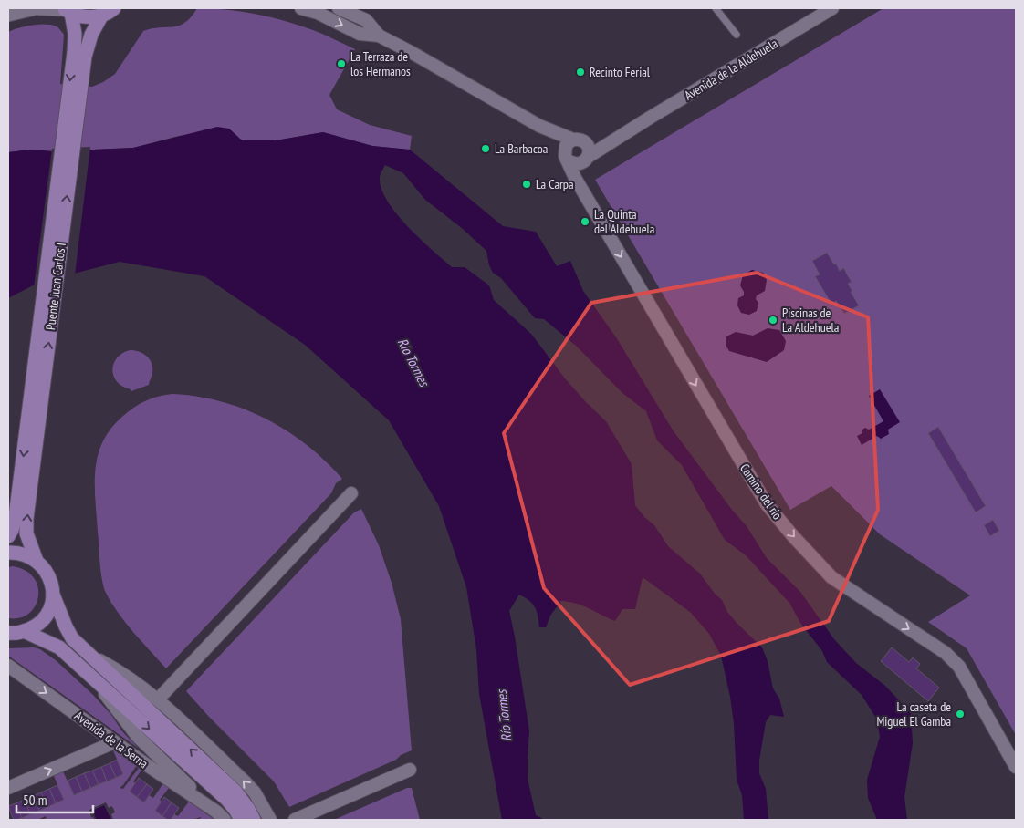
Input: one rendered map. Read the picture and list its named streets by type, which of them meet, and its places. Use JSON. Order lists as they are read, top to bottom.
{
  "streets": {
    "main road": ["Puente Juan Carlos I", "Avenida de la Serna"],
    "street": ["Avenida de la Aldehuela", "Camino del río"]
  },
  "crossings": [
    ["Avenida de la Aldehuela", "Camino del río"]
  ],
  "one_way": ["Camino del río"],
  "water": ["Río Tormes"],
  "places": [
    "La Terraza de los Hermanos",
    "Recinto Ferial",
    "La Barbacoa",
    "La Carpa",
    "La Quinta del Aldehuela",
    "Piscinas de La Aldehuela",
    "La caseta de Miguel El Gamba"
  ],
  "scale_bar": "50 m"
}
